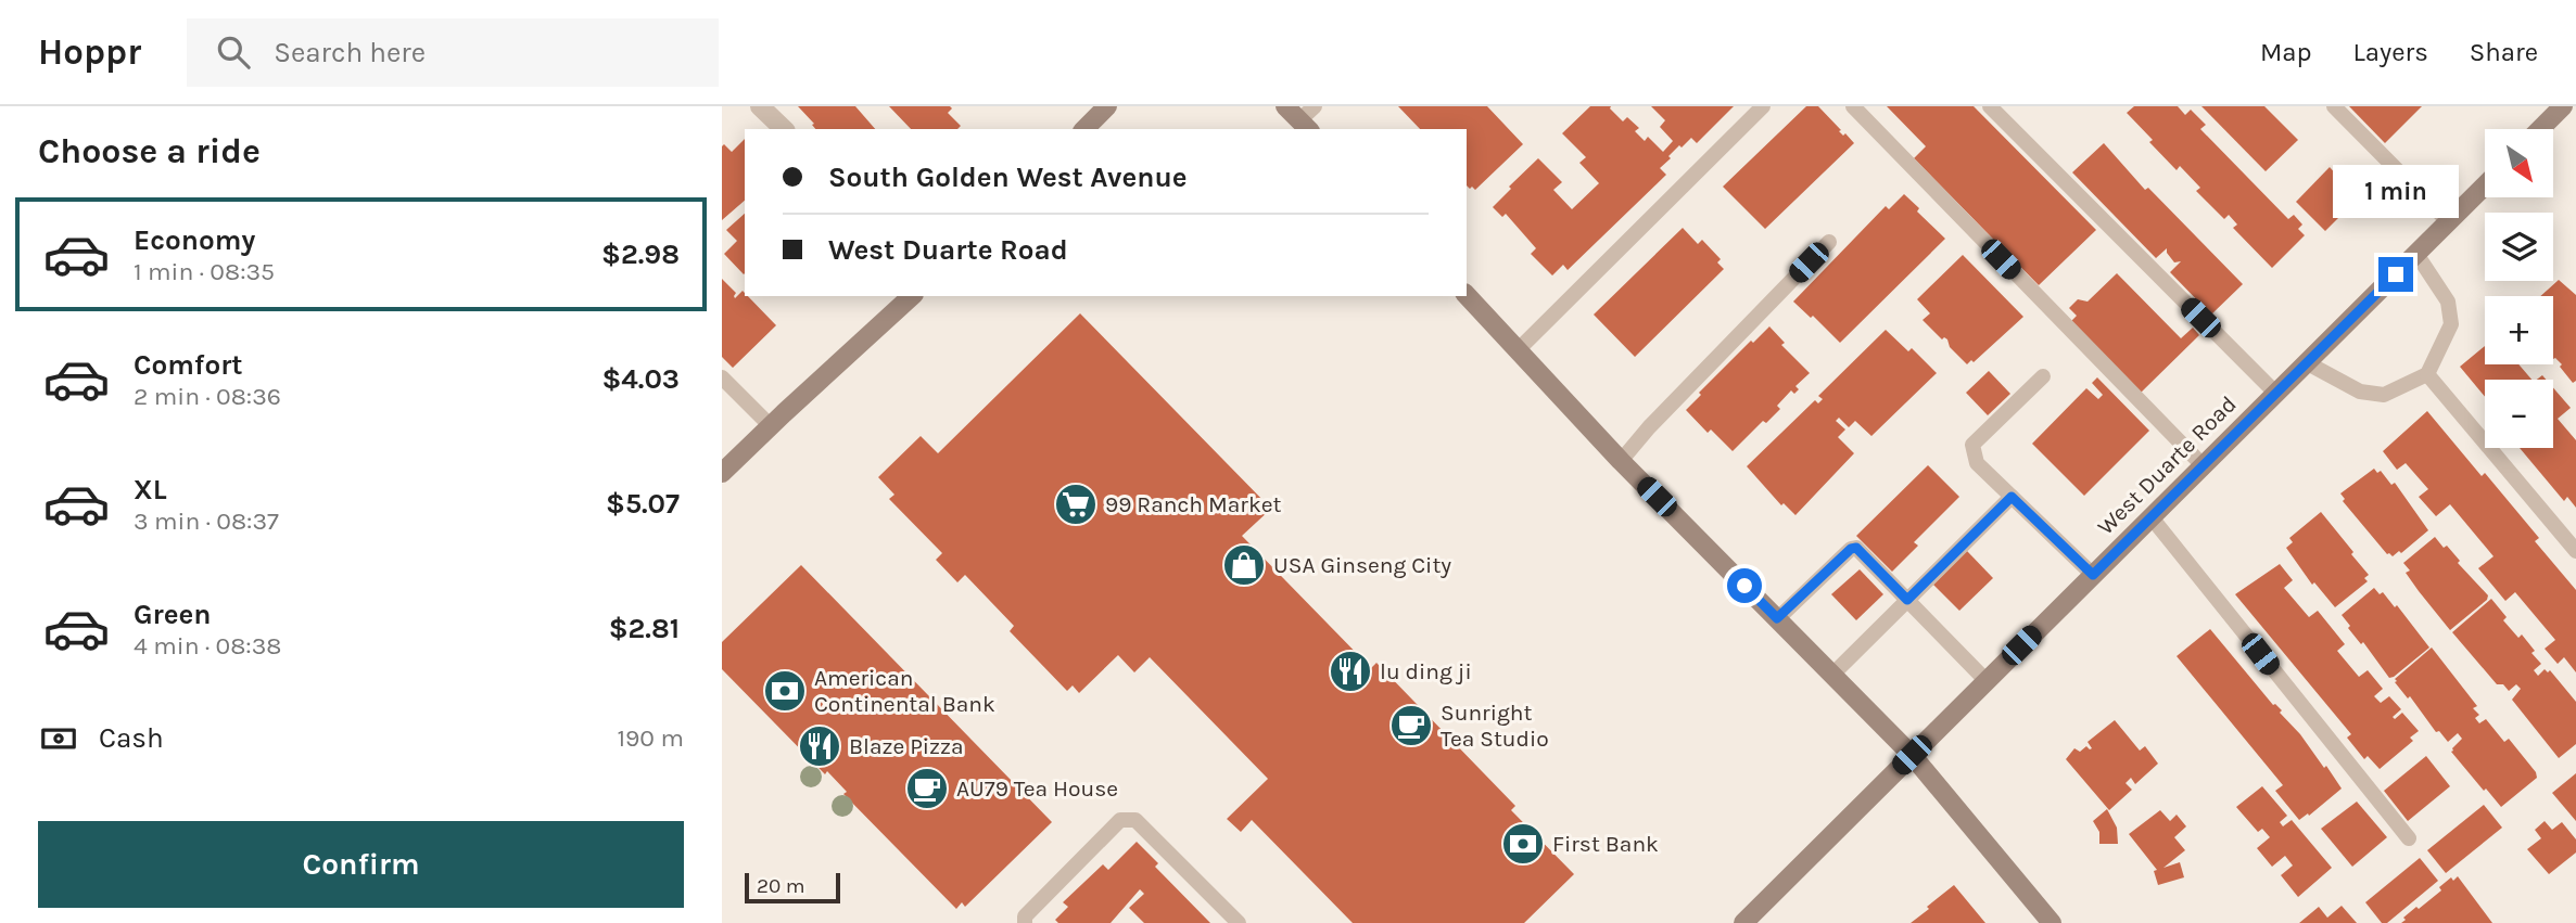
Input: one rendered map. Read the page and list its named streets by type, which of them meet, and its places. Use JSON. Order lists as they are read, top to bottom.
{
  "streets": {
    "street": ["West Duarte Road"]
  },
  "places": {
    "supermarket": ["99 Ranch Market"],
    "shop": ["USA Ginseng City"],
    "restaurant": ["lu ding ji", "Blaze Pizza"],
    "bank": ["American Continental Bank", "First Bank"],
    "cafe": ["Sunright Tea Studio", "AU79 Tea House"]
  },
  "scale_bar": "20 m",
  "north": "bottom right",
  "page": {
    "header": "Hoppr",
    "search": "Search here",
    "nav": ["Map", "Layers", "Share"],
    "heading": "Choose a ride",
    "map_buttons": ["+", "−"],
    "banner": ["South Golden West Avenue", "West Duarte Road"],
    "bubble": "1 min",
    "list": [
      {
        "name": "Economy",
        "note": "1 min · 08:35",
        "value": "$2.98"
      },
      {
        "name": "Comfort",
        "note": "2 min · 08:36",
        "value": "$4.03"
      },
      {
        "name": "XL",
        "note": "3 min · 08:37",
        "value": "$5.07"
      },
      {
        "name": "Green",
        "note": "4 min · 08:38",
        "value": "$2.81"
      }
    ],
    "pay": ["Cash", "190 m"],
    "buttons": "Confirm",
    "scale": "20 m"
  }
}
